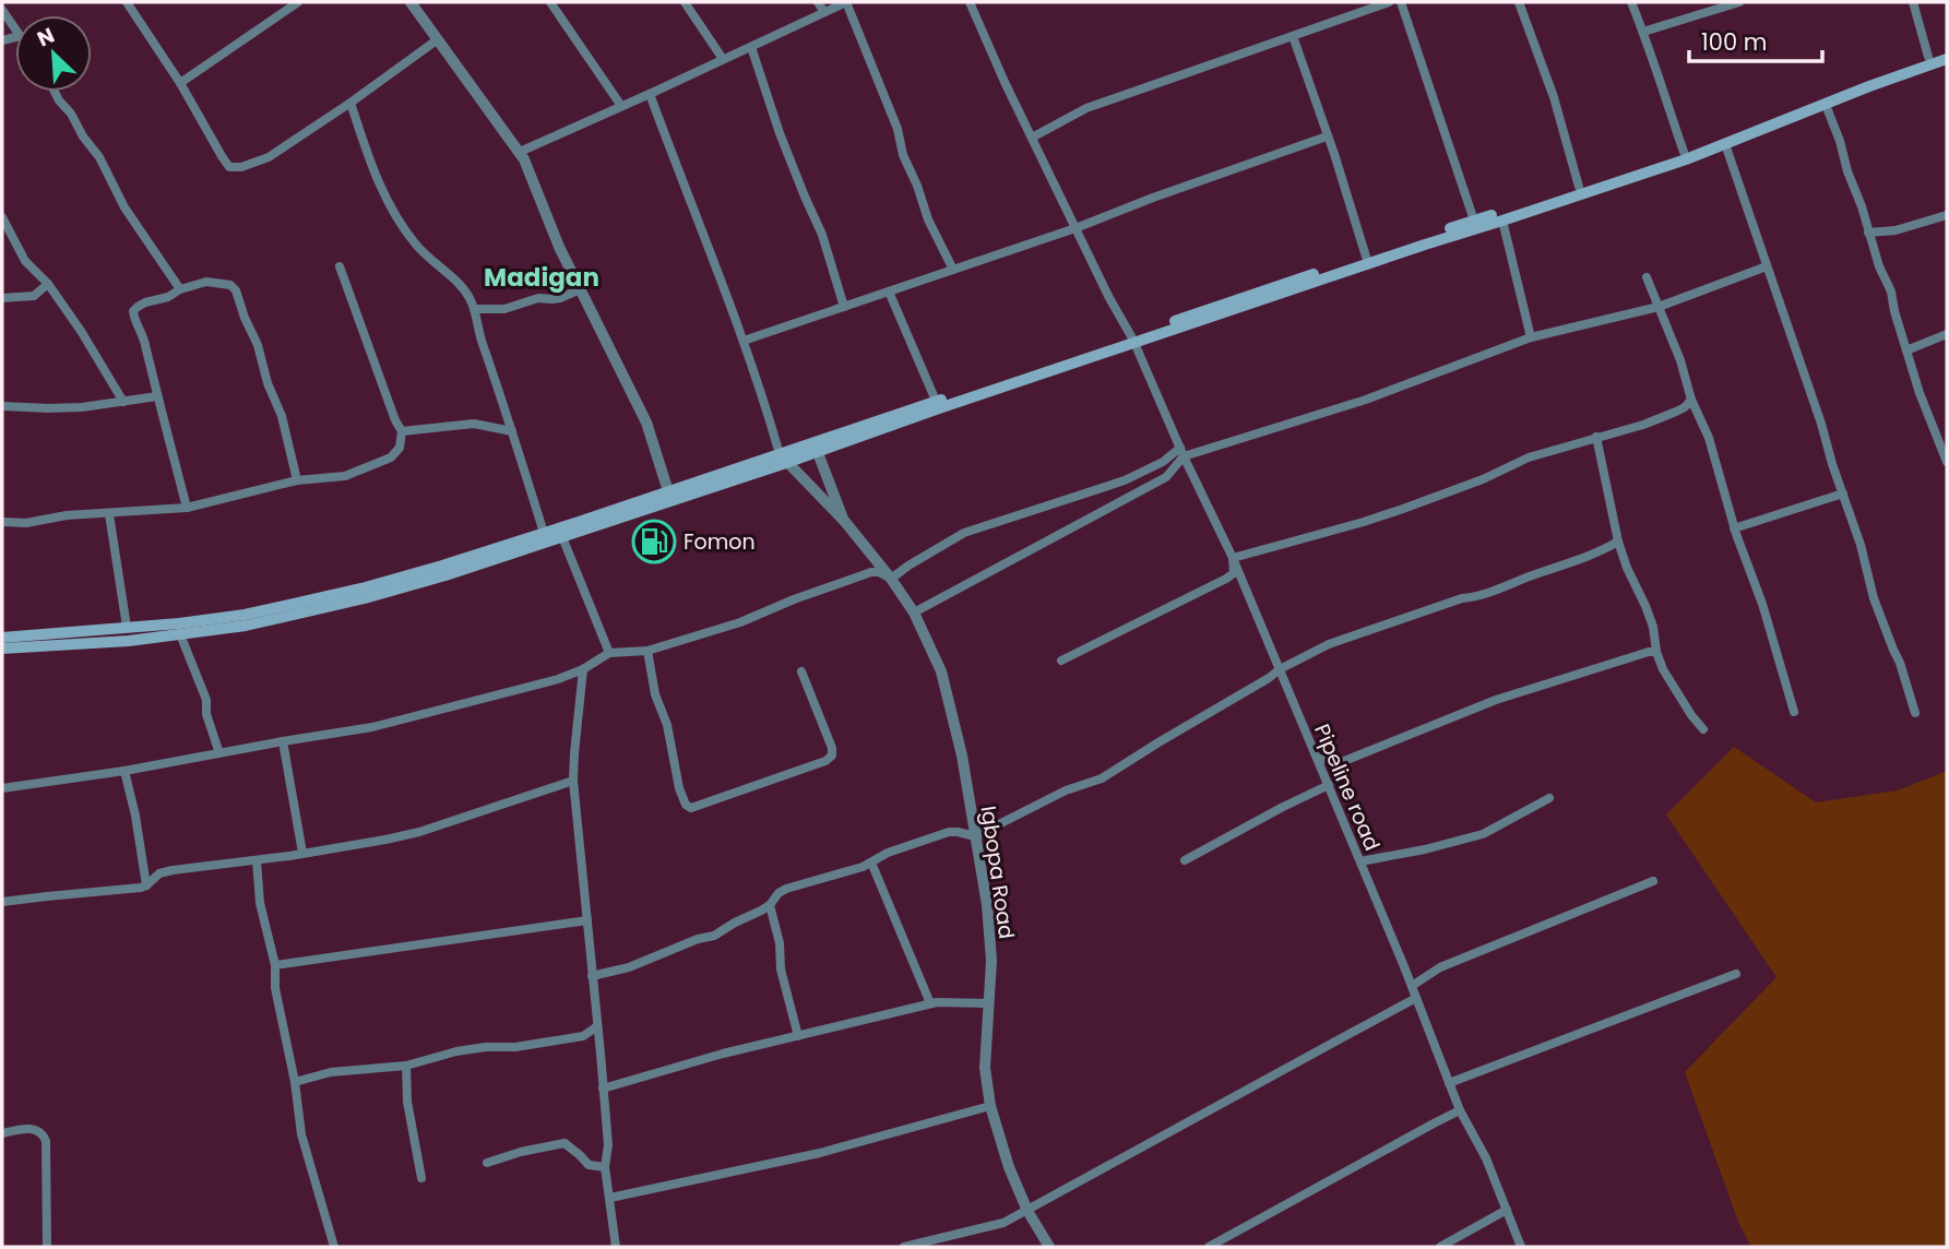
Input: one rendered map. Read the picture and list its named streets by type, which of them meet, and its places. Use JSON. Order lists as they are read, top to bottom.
{
  "streets": {
    "street": ["Pipeline road", "Igbopa Road"]
  },
  "districts": ["Madigan"],
  "places": {
    "fuel station": ["Fomon"]
  },
  "scale_bar": "100 m",
  "north": "top left"
}
